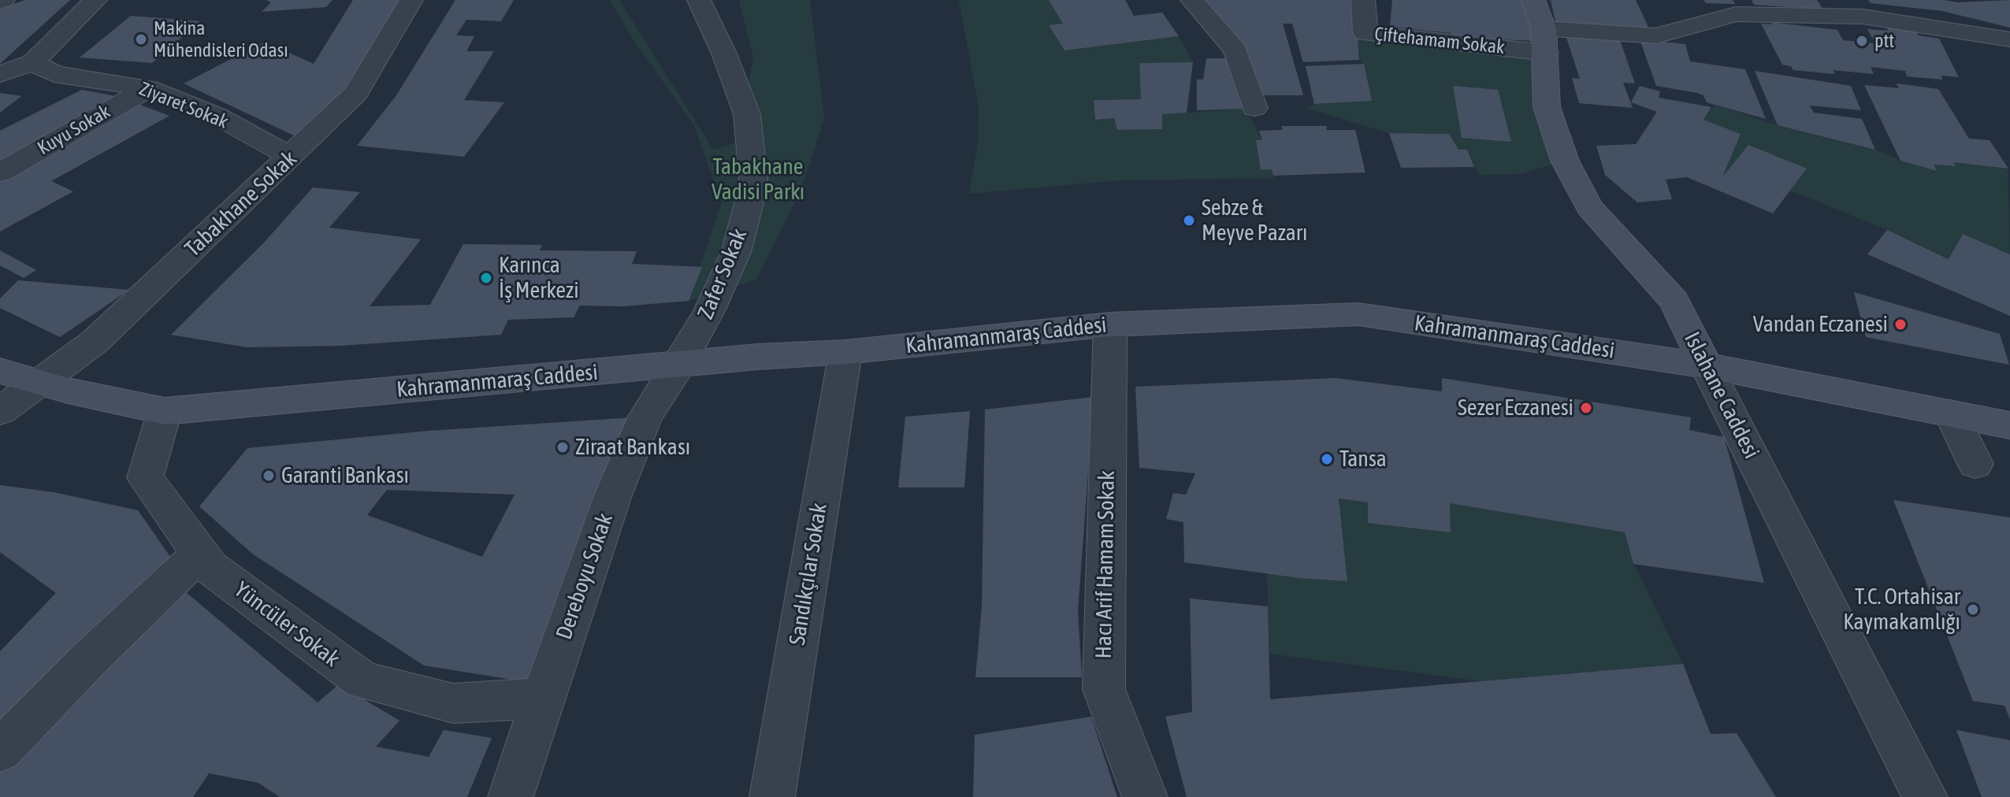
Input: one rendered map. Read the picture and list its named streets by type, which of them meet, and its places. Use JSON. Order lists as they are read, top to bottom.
{
  "streets": {
    "street": [
      "Çiftehamam Sokak",
      "Ziyaret Sokak",
      "Kuyu Sokak",
      "Tabakhane Sokak",
      "Zafer Sokak",
      "Kahramanmaraş Caddesi",
      "Islahane Caddesi",
      "Hacı Arif Hamam Sokak",
      "Sandıkçılar Sokak",
      "Dereboyu Sokak",
      "Yüncüler Sokak"
    ]
  },
  "crossings": [
    ["Çiftehamam Sokak", "Islahane Caddesi"],
    ["Ziyaret Sokak", "Kuyu Sokak"],
    ["Ziyaret Sokak", "Tabakhane Sokak"],
    ["Tabakhane Sokak", "Kahramanmaraş Caddesi"],
    ["Zafer Sokak", "Kahramanmaraş Caddesi"],
    ["Zafer Sokak", "Dereboyu Sokak"],
    ["Kahramanmaraş Caddesi", "Islahane Caddesi"],
    ["Kahramanmaraş Caddesi", "Hacı Arif Hamam Sokak"],
    ["Kahramanmaraş Caddesi", "Sandıkçılar Sokak"],
    ["Kahramanmaraş Caddesi", "Dereboyu Sokak"],
    ["Kahramanmaraş Caddesi", "Yüncüler Sokak"],
    ["Dereboyu Sokak", "Yüncüler Sokak"]
  ],
  "parks": ["Tabakhane Vadisi Parkı"],
  "places": [
    "Makina Mühendisleri Odası",
    "ptt",
    "Sebze & Meyve Pazarı",
    "Karınca İş Merkezi",
    "Vandan Eczanesi",
    "Sezer Eczanesi",
    "Ziraat Bankası",
    "Tansa",
    "Garanti Bankası",
    "T.C. Ortahisar Kaymakamlığı"
  ]
}
